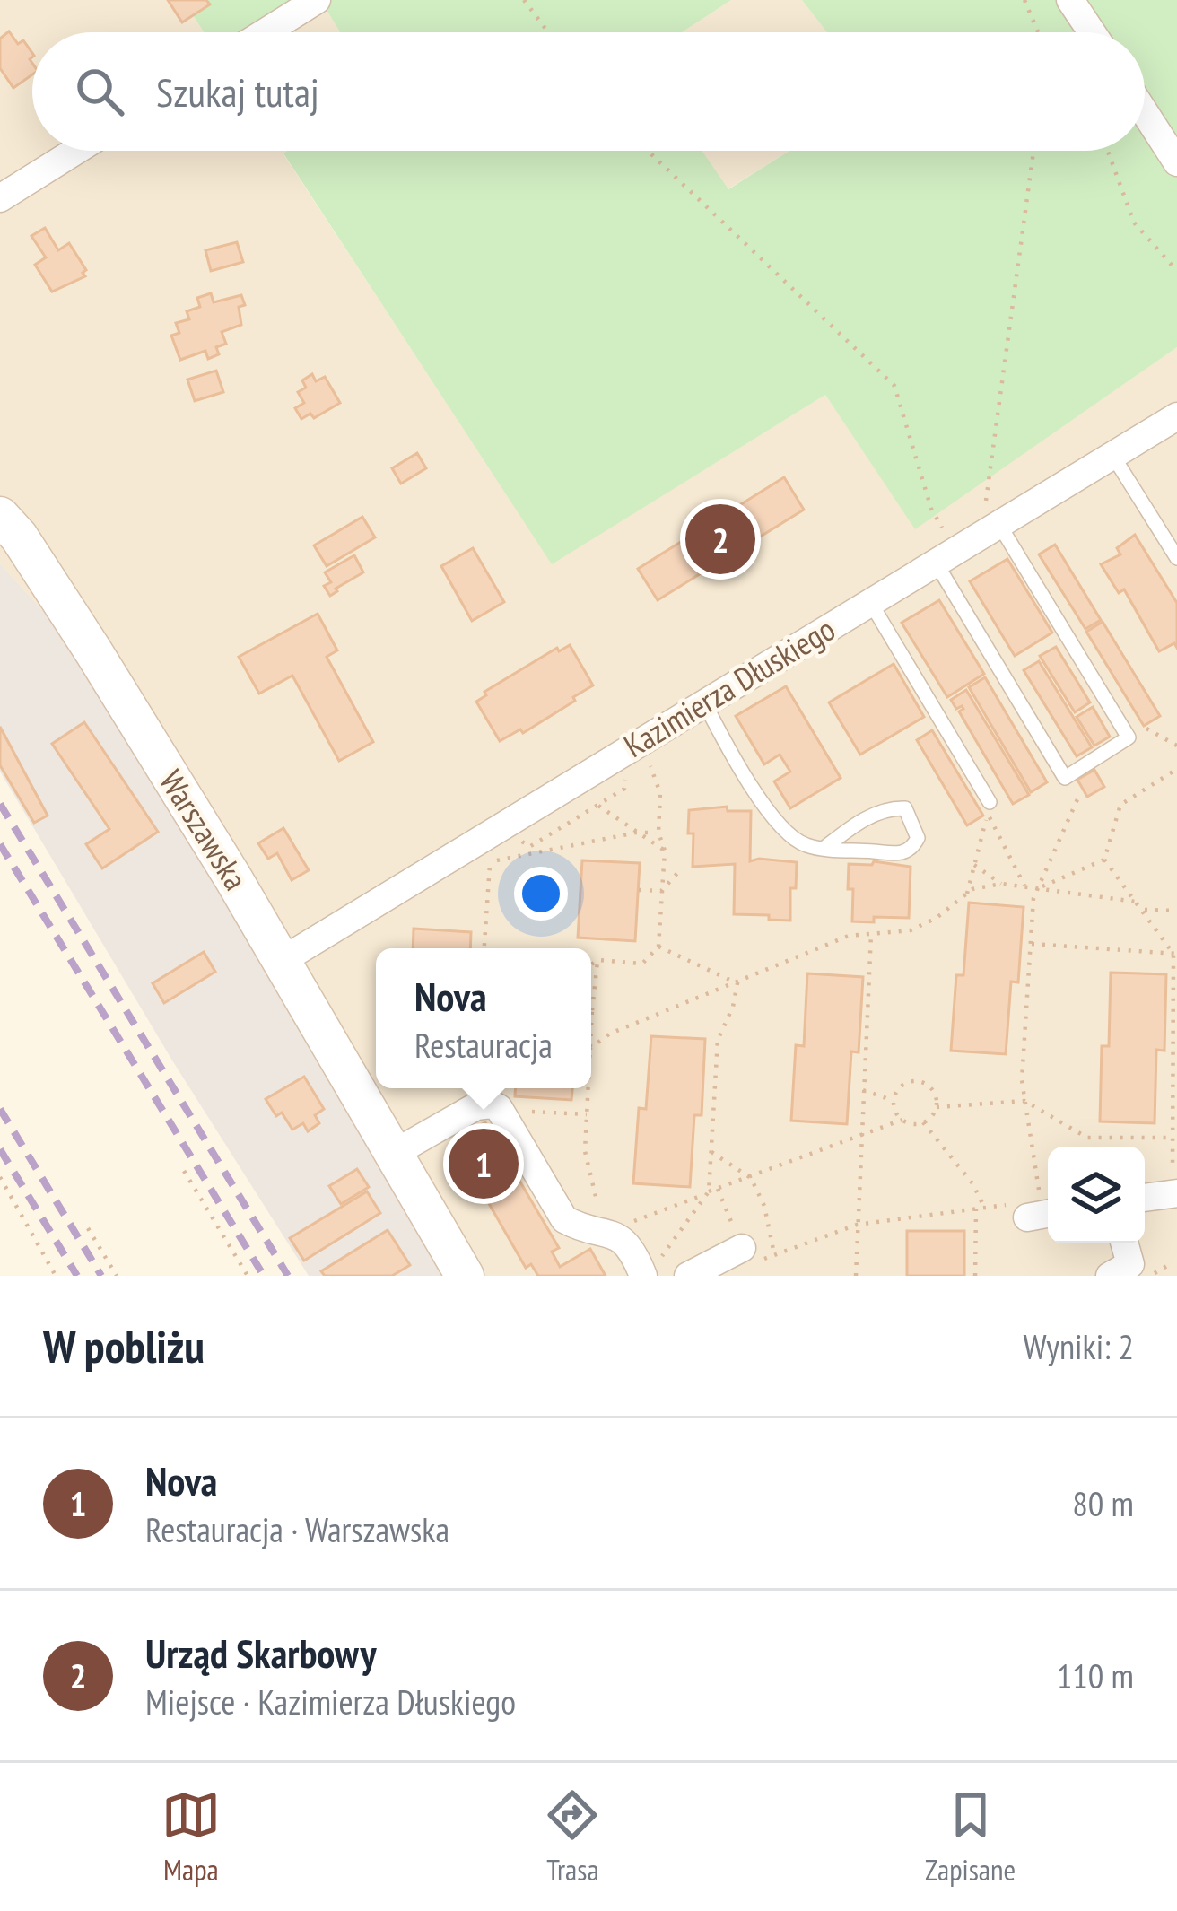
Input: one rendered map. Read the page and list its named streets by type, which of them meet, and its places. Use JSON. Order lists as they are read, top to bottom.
{
  "streets": {
    "main road": ["Warszawska"],
    "street": ["Kazimierza Dłuskiego"]
  },
  "crossings": [
    ["Kazimierza Dłuskiego", "Warszawska"]
  ],
  "page": {
    "search": "Szukaj tutaj",
    "pins": ["2", "1"],
    "popup": ["Nova", "Restauracja"],
    "heading": ["W pobliżu", "Wyniki: 2"],
    "list": [
      {
        "mark": "1",
        "name": "Nova",
        "note": "Restauracja · Warszawska",
        "value": "80 m"
      },
      {
        "mark": "2",
        "name": "Urząd Skarbowy",
        "note": "Miejsce · Kazimierza Dłuskiego",
        "value": "110 m"
      }
    ],
    "nav": ["Mapa", "Trasa", "Zapisane"]
  }
}
